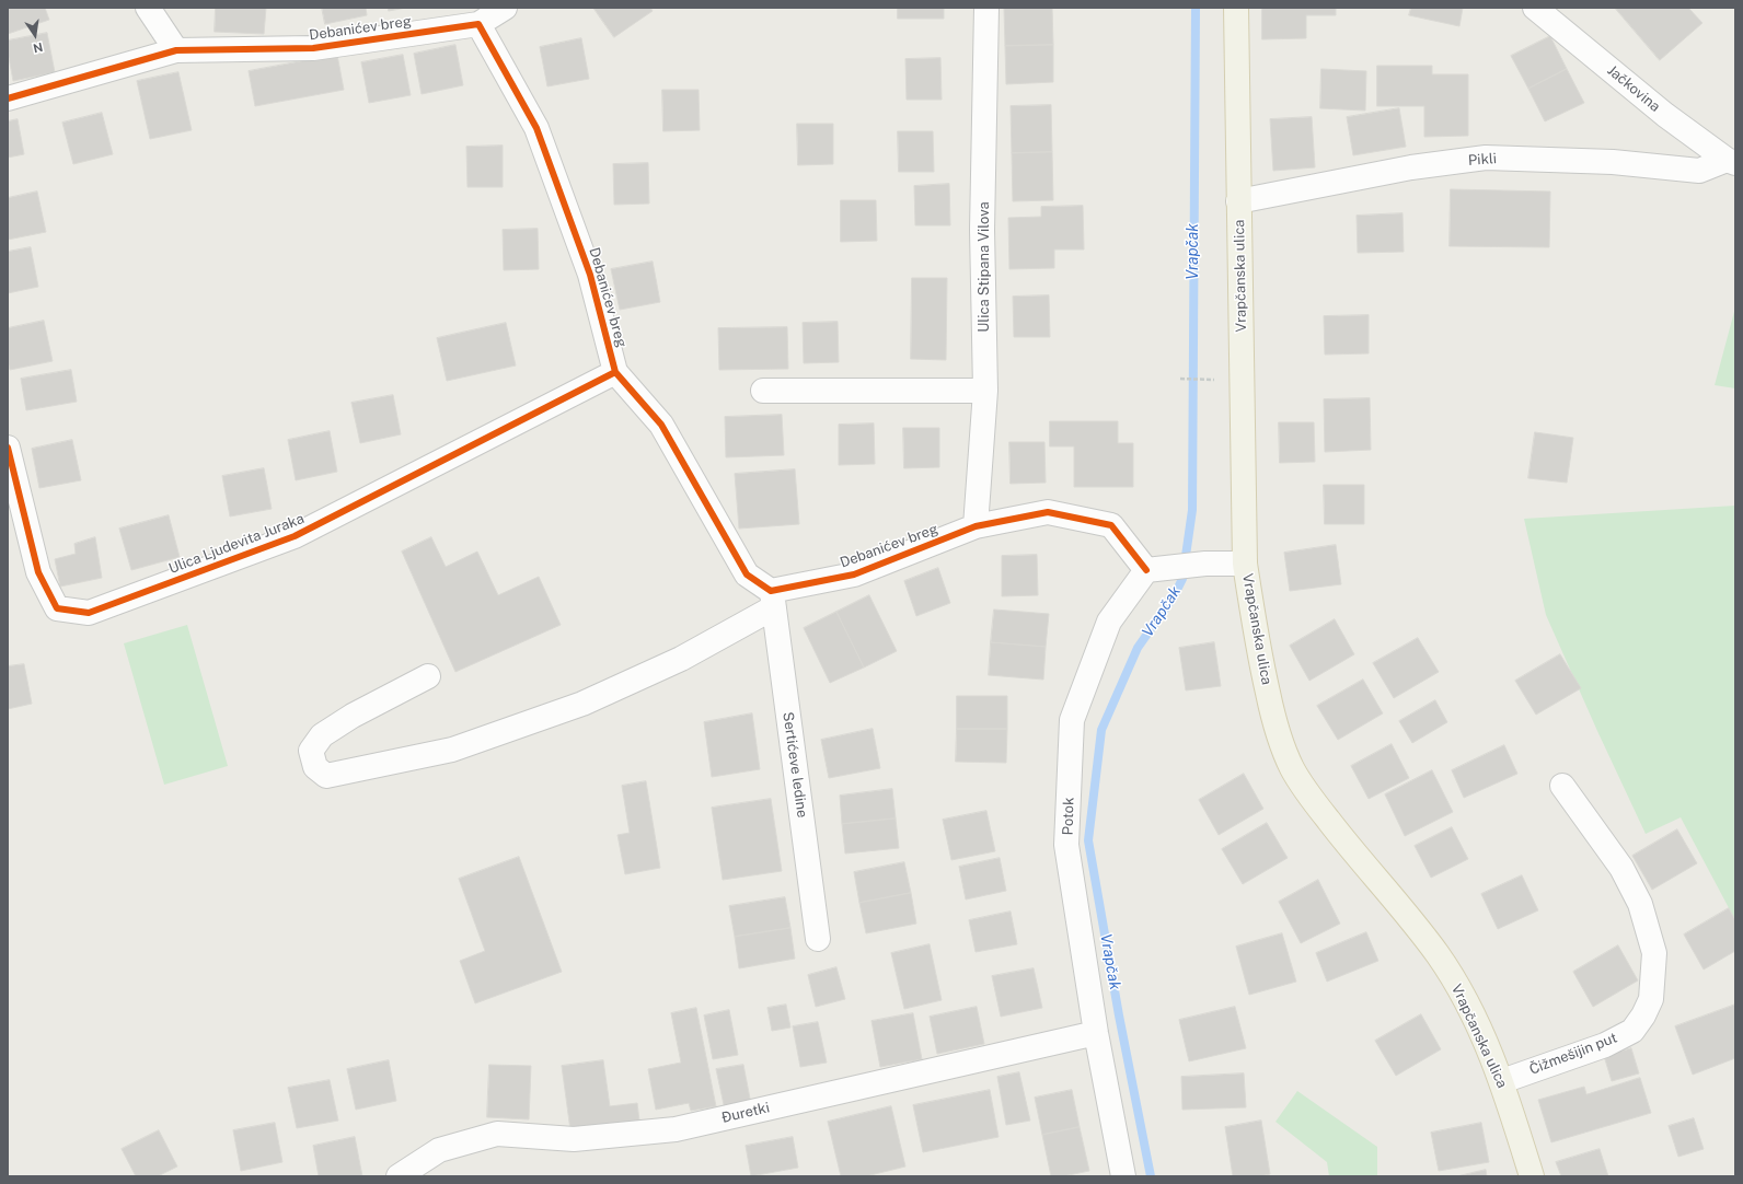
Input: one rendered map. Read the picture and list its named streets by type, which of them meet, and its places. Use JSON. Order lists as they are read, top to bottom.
{
  "streets": {
    "main road": ["Vrapčanska ulica"],
    "street": [
      "Debanićev breg",
      "Jačkovina",
      "Pikli",
      "Ulica Stipana Vilova",
      "Ulica Ljudevita Juraka",
      "Sertićeve ledine",
      "Potok",
      "Čižmešijin put",
      "Đuretki"
    ]
  },
  "crossings": [
    ["Debanićev breg", "Ulica Stipana Vilova"],
    ["Debanićev breg", "Ulica Ljudevita Juraka"],
    ["Debanićev breg", "Sertićeve ledine"],
    ["Debanićev breg", "Potok"],
    ["Jačkovina", "Pikli"],
    ["Pikli", "Vrapčanska ulica"],
    ["Vrapčanska ulica", "Čižmešijin put"],
    ["Potok", "Đuretki"]
  ],
  "water": ["Vrapčak"],
  "north": "bottom"
}
